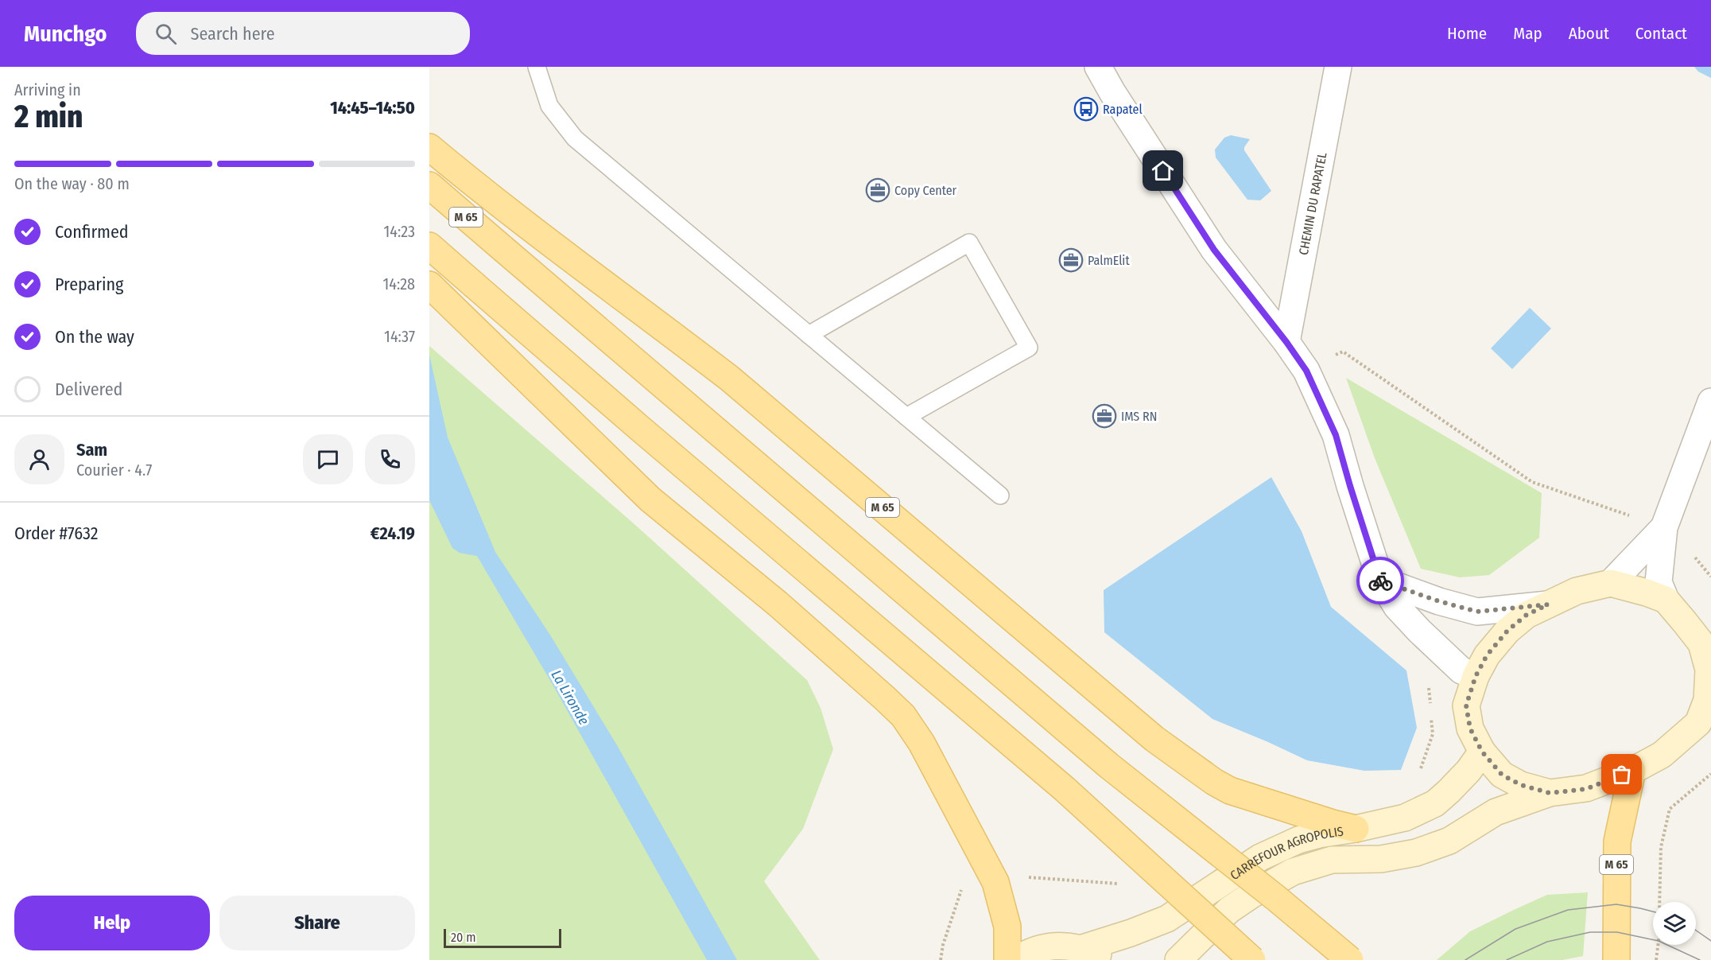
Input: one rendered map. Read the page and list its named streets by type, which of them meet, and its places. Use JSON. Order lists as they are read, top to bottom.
{
  "streets": {
    "main road": ["M 65", "CARREFOUR AGROPOLIS"],
    "street": ["CHEMIN DU RAPATEL"]
  },
  "crossings": [
    ["M 65", "CARREFOUR AGROPOLIS"]
  ],
  "water": ["La Lironde"],
  "places": {
    "bus stop": ["Rapatel"],
    "office": ["Copy Center", "PalmElit", "IMS RN"]
  },
  "scale_bar": "20 m",
  "page": {
    "header": "Munchgo",
    "search": "Search here",
    "nav": [
      "Home",
      "Map",
      "About",
      "Contact"
    ],
    "heading": ["2 min", "Arriving in", "14:45–14:50"],
    "panel": [
      "Sam",
      "Courier · 4.7",
      "Order #7632",
      "€24.19"
    ],
    "bar": "On the way · 80 m",
    "list": [
      ["Confirmed", "14:23"],
      ["Preparing", "14:28"],
      ["On the way", "14:37"],
      "Delivered"
    ],
    "buttons": ["Help", "Share"],
    "scale": "20 m"
  }
}
